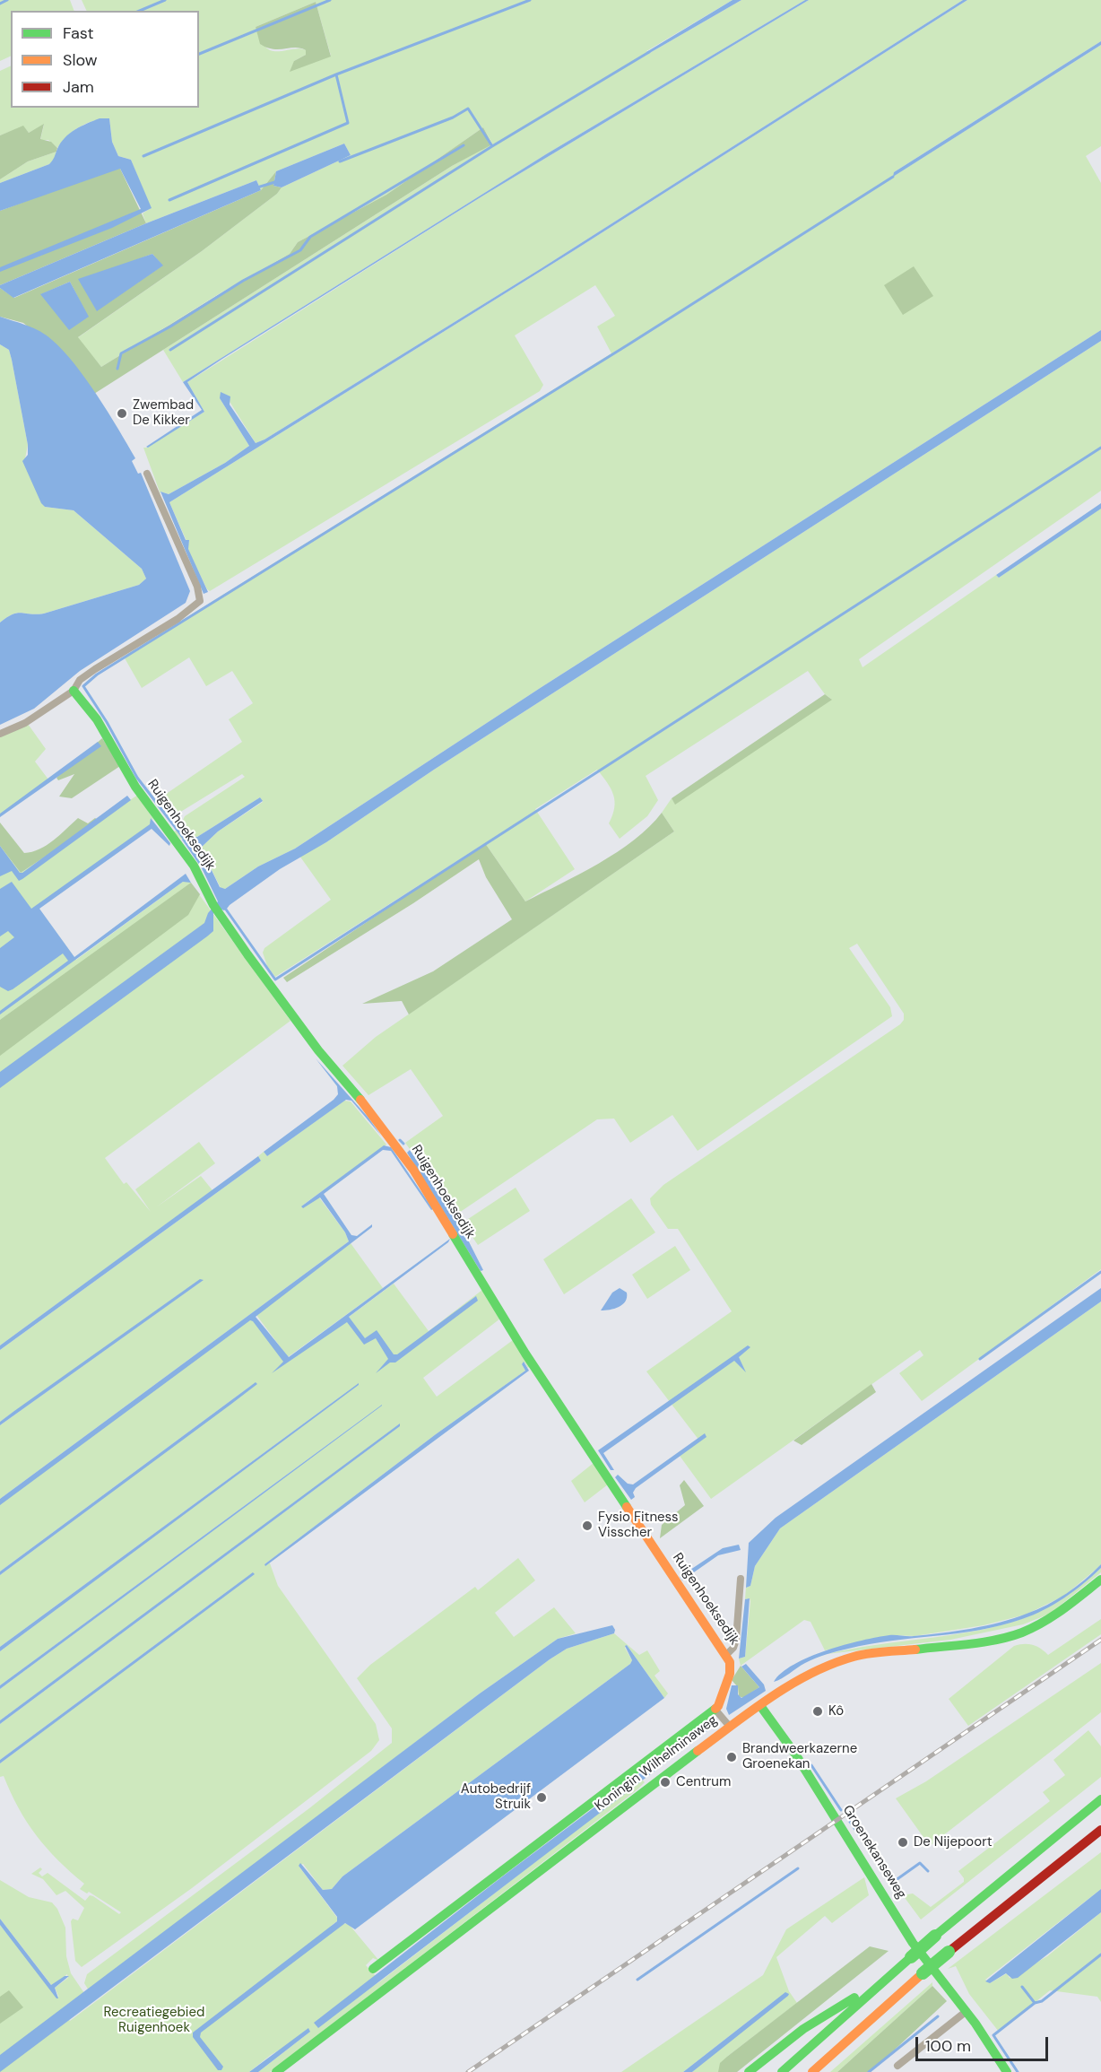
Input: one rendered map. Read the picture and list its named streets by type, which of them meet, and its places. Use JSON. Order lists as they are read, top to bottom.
{
  "streets": {
    "main road": ["Ruigenhoeksedijk", "Koningin Wilhelminaweg", "Groenekanseweg"]
  },
  "crossings": [
    ["Ruigenhoeksedijk", "Koningin Wilhelminaweg"],
    ["Koningin Wilhelminaweg", "Groenekanseweg"]
  ],
  "parks": ["Recreatiegebied Ruigenhoek"],
  "places": [
    "Zwembad De Kikker",
    "Fysio Fitness Visscher",
    "Kô",
    "Brandweerkazerne Groenekan",
    "Centrum",
    "Autobedrijf Struik",
    "De Nijepoort"
  ],
  "legend": ["Fast", "Slow", "Jam"],
  "scale_bar": "100 m"
}
